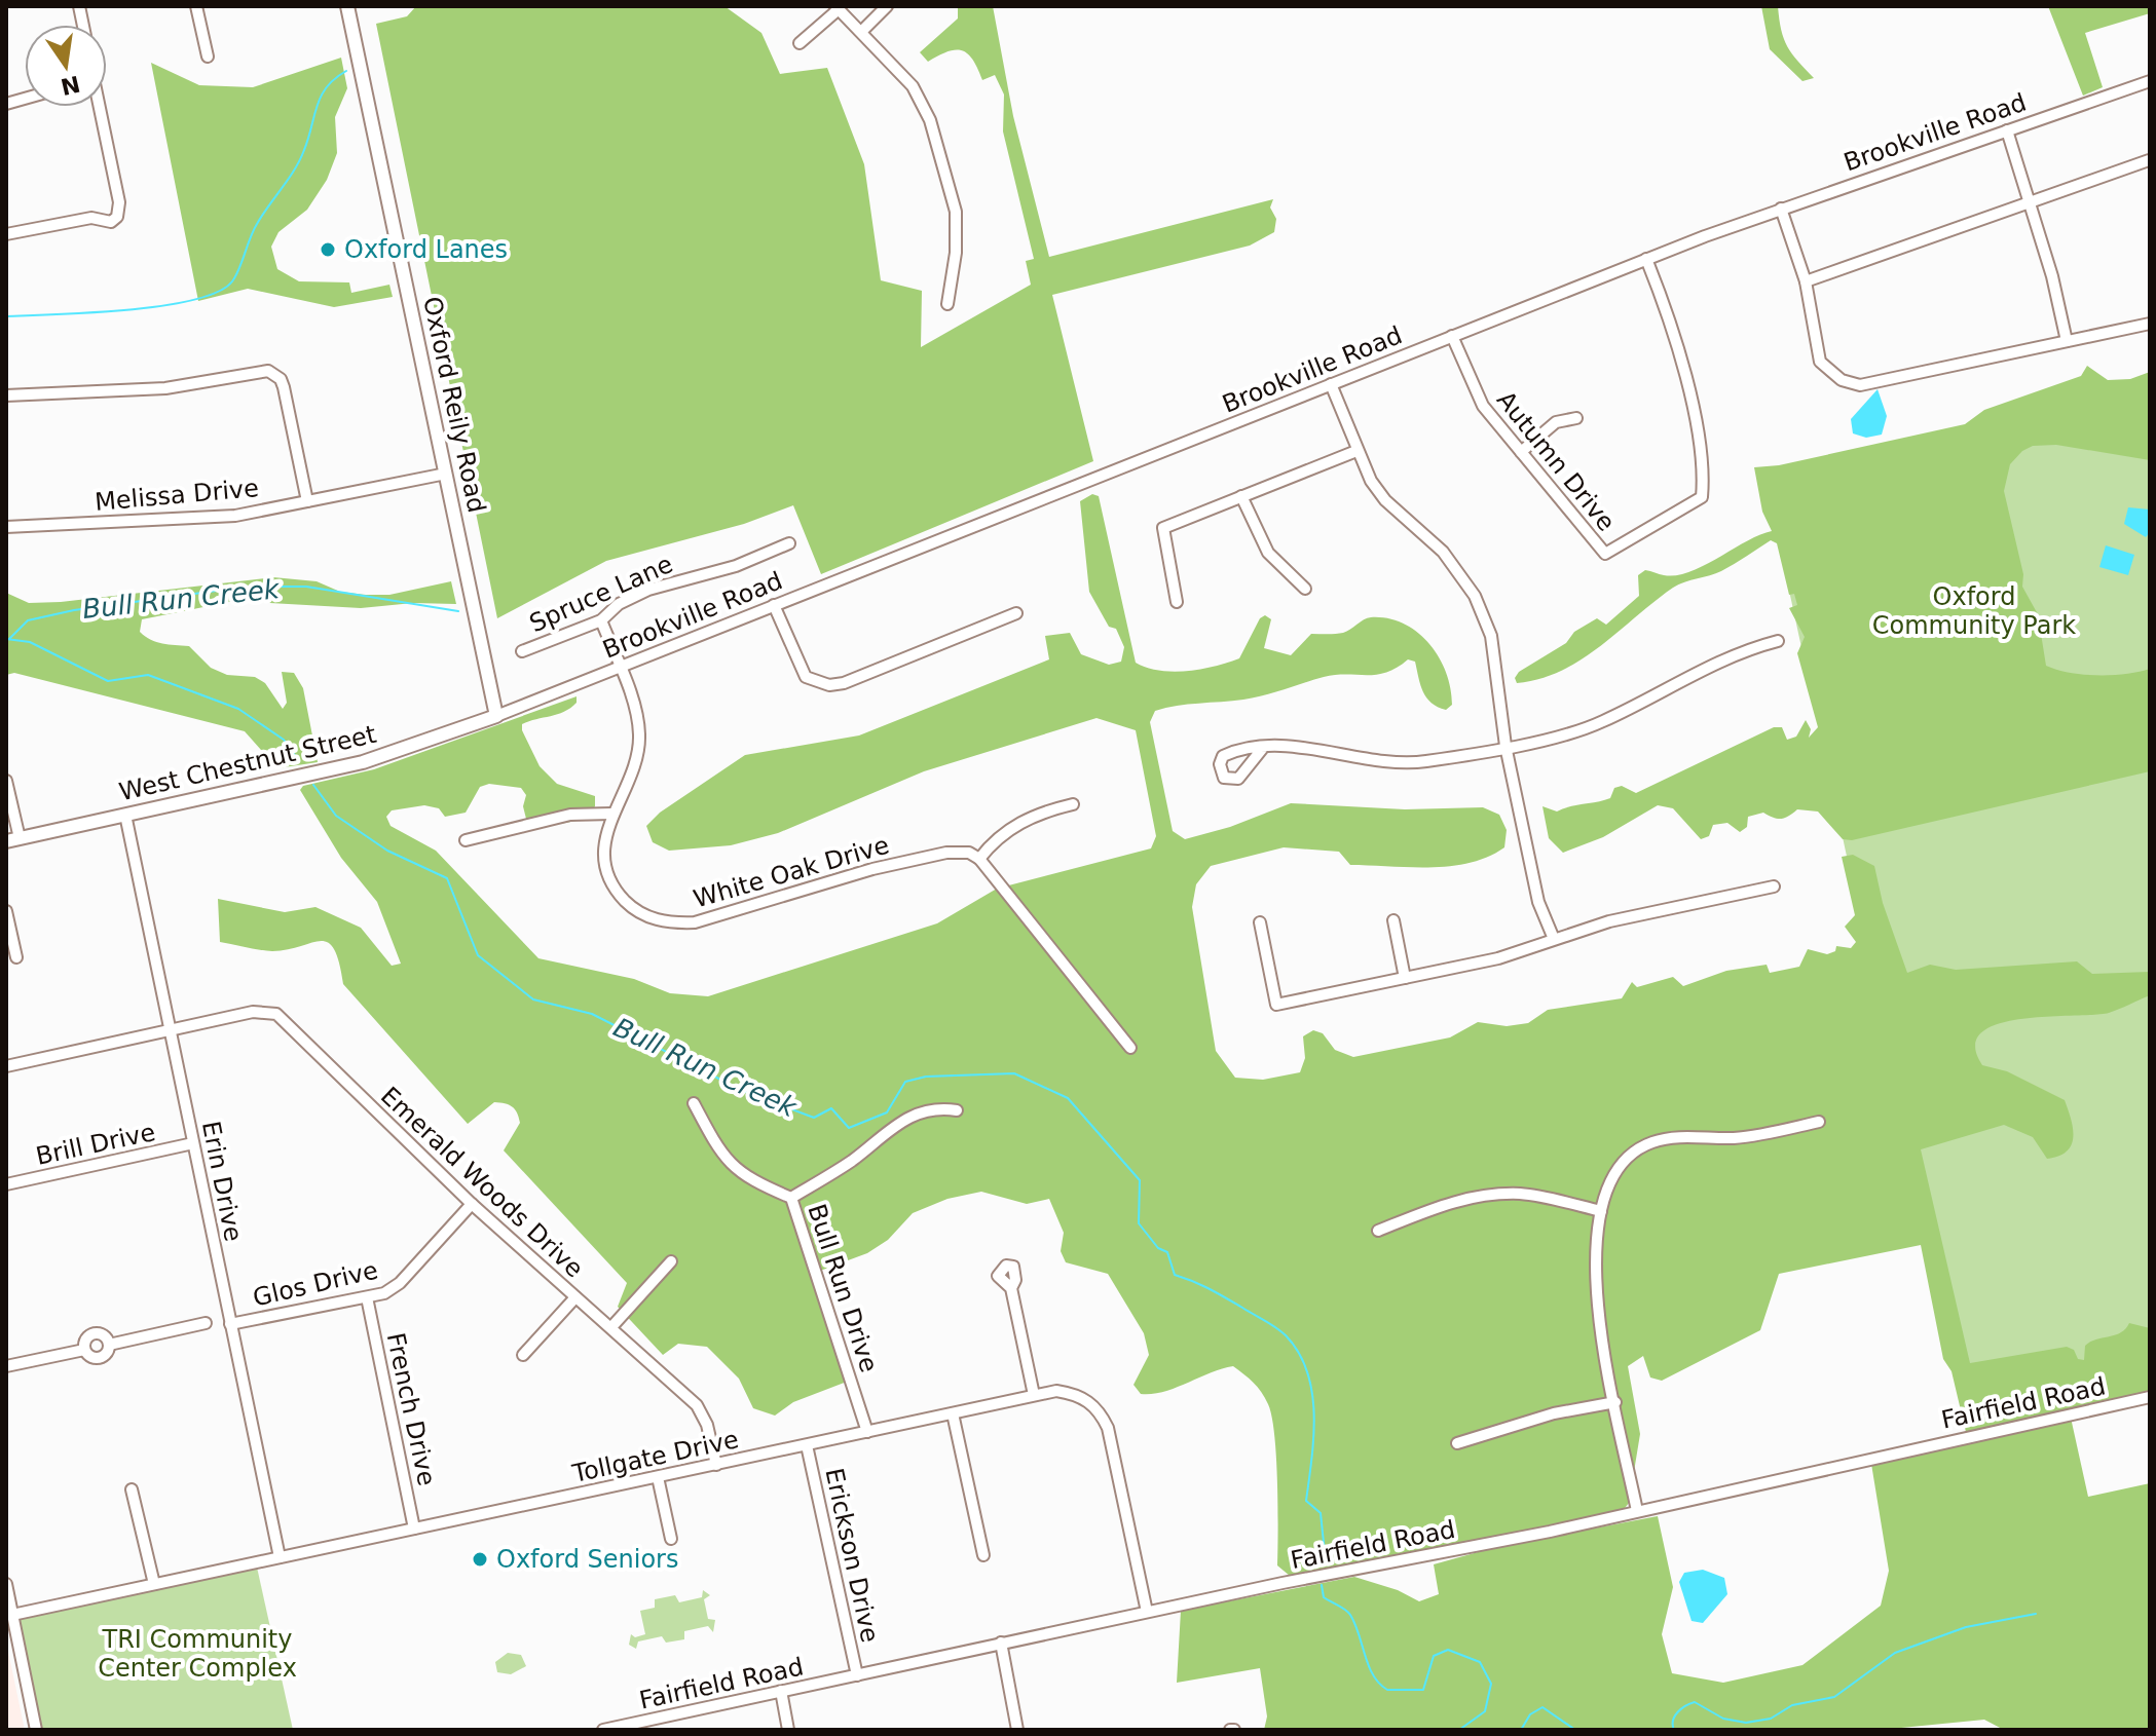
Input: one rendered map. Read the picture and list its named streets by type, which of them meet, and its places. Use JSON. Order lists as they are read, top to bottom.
{
  "streets": {
    "main road": ["Oxford Reily Road", "West Chestnut Street"],
    "street": [
      "Brookville Road",
      "Autumn Drive",
      "Melissa Drive",
      "Spruce Lane",
      "White Oak Drive",
      "Brill Drive",
      "Erin Drive",
      "Emerald Woods Drive",
      "Glos Drive",
      "Bull Run Drive",
      "Fairfield Road",
      "French Drive",
      "Tollgate Drive",
      "Erickson Drive"
    ]
  },
  "crossings": [
    ["Brookville Road", "Oxford Reily Road"],
    ["Brookville Road", "Autumn Drive"],
    ["Brookville Road", "West Chestnut Street"],
    ["Brookville Road", "White Oak Drive"],
    ["Oxford Reily Road", "Melissa Drive"],
    ["Oxford Reily Road", "West Chestnut Street"],
    ["Spruce Lane", "White Oak Drive"],
    ["West Chestnut Street", "Erin Drive"],
    ["Brill Drive", "Erin Drive"],
    ["Erin Drive", "Emerald Woods Drive"],
    ["Erin Drive", "Glos Drive"],
    ["Erin Drive", "Tollgate Drive"],
    ["Emerald Woods Drive", "Glos Drive"],
    ["Emerald Woods Drive", "Tollgate Drive"],
    ["Glos Drive", "French Drive"],
    ["Bull Run Drive", "Tollgate Drive"],
    ["Fairfield Road", "Tollgate Drive"],
    ["Fairfield Road", "Erickson Drive"],
    ["French Drive", "Tollgate Drive"],
    ["Tollgate Drive", "Erickson Drive"]
  ],
  "water": ["Bull Run Creek"],
  "parks": ["Oxford Community Park", "TRI Community Center Complex"],
  "places": ["Oxford Lanes", "Oxford Seniors"],
  "north": "bottom"
}
